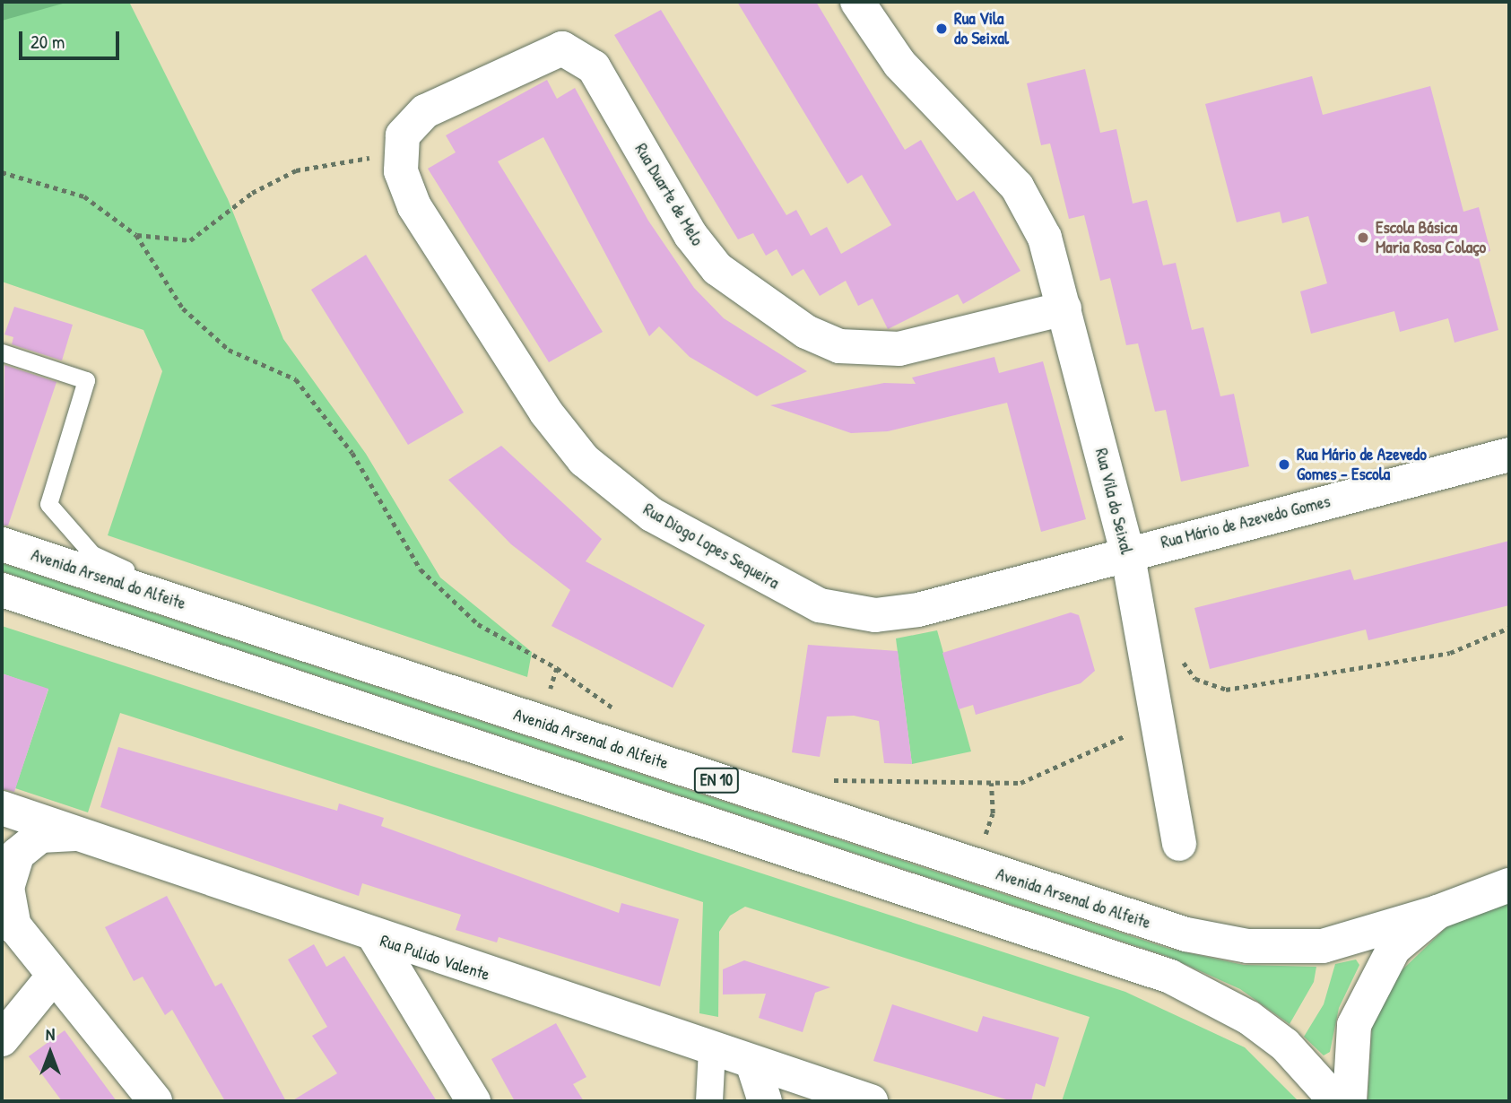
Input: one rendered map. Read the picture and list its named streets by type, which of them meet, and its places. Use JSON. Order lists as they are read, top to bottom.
{
  "streets": {
    "street": [
      "Rua Duarte de Melo",
      "Rua Vila do Seixal",
      "Rua Mário de Azevedo Gomes",
      "Rua Diogo Lopes Sequeira",
      "Avenida Arsenal do Alfeite",
      "EN 10",
      "Rua Pulido Valente"
    ]
  },
  "crossings": [
    ["Rua Duarte de Melo", "Rua Vila do Seixal"],
    ["Rua Duarte de Melo", "Rua Diogo Lopes Sequeira"],
    ["Rua Vila do Seixal", "Rua Mário de Azevedo Gomes"],
    ["Rua Vila do Seixal", "Rua Diogo Lopes Sequeira"],
    ["Rua Mário de Azevedo Gomes", "Rua Diogo Lopes Sequeira"]
  ],
  "places": ["Rua Vila do Seixal", "Escola Básica Maria Rosa Colaço", "Rua Mário de Azevedo Gomes - Escola"],
  "scale_bar": "20 m",
  "north": "top"
}
